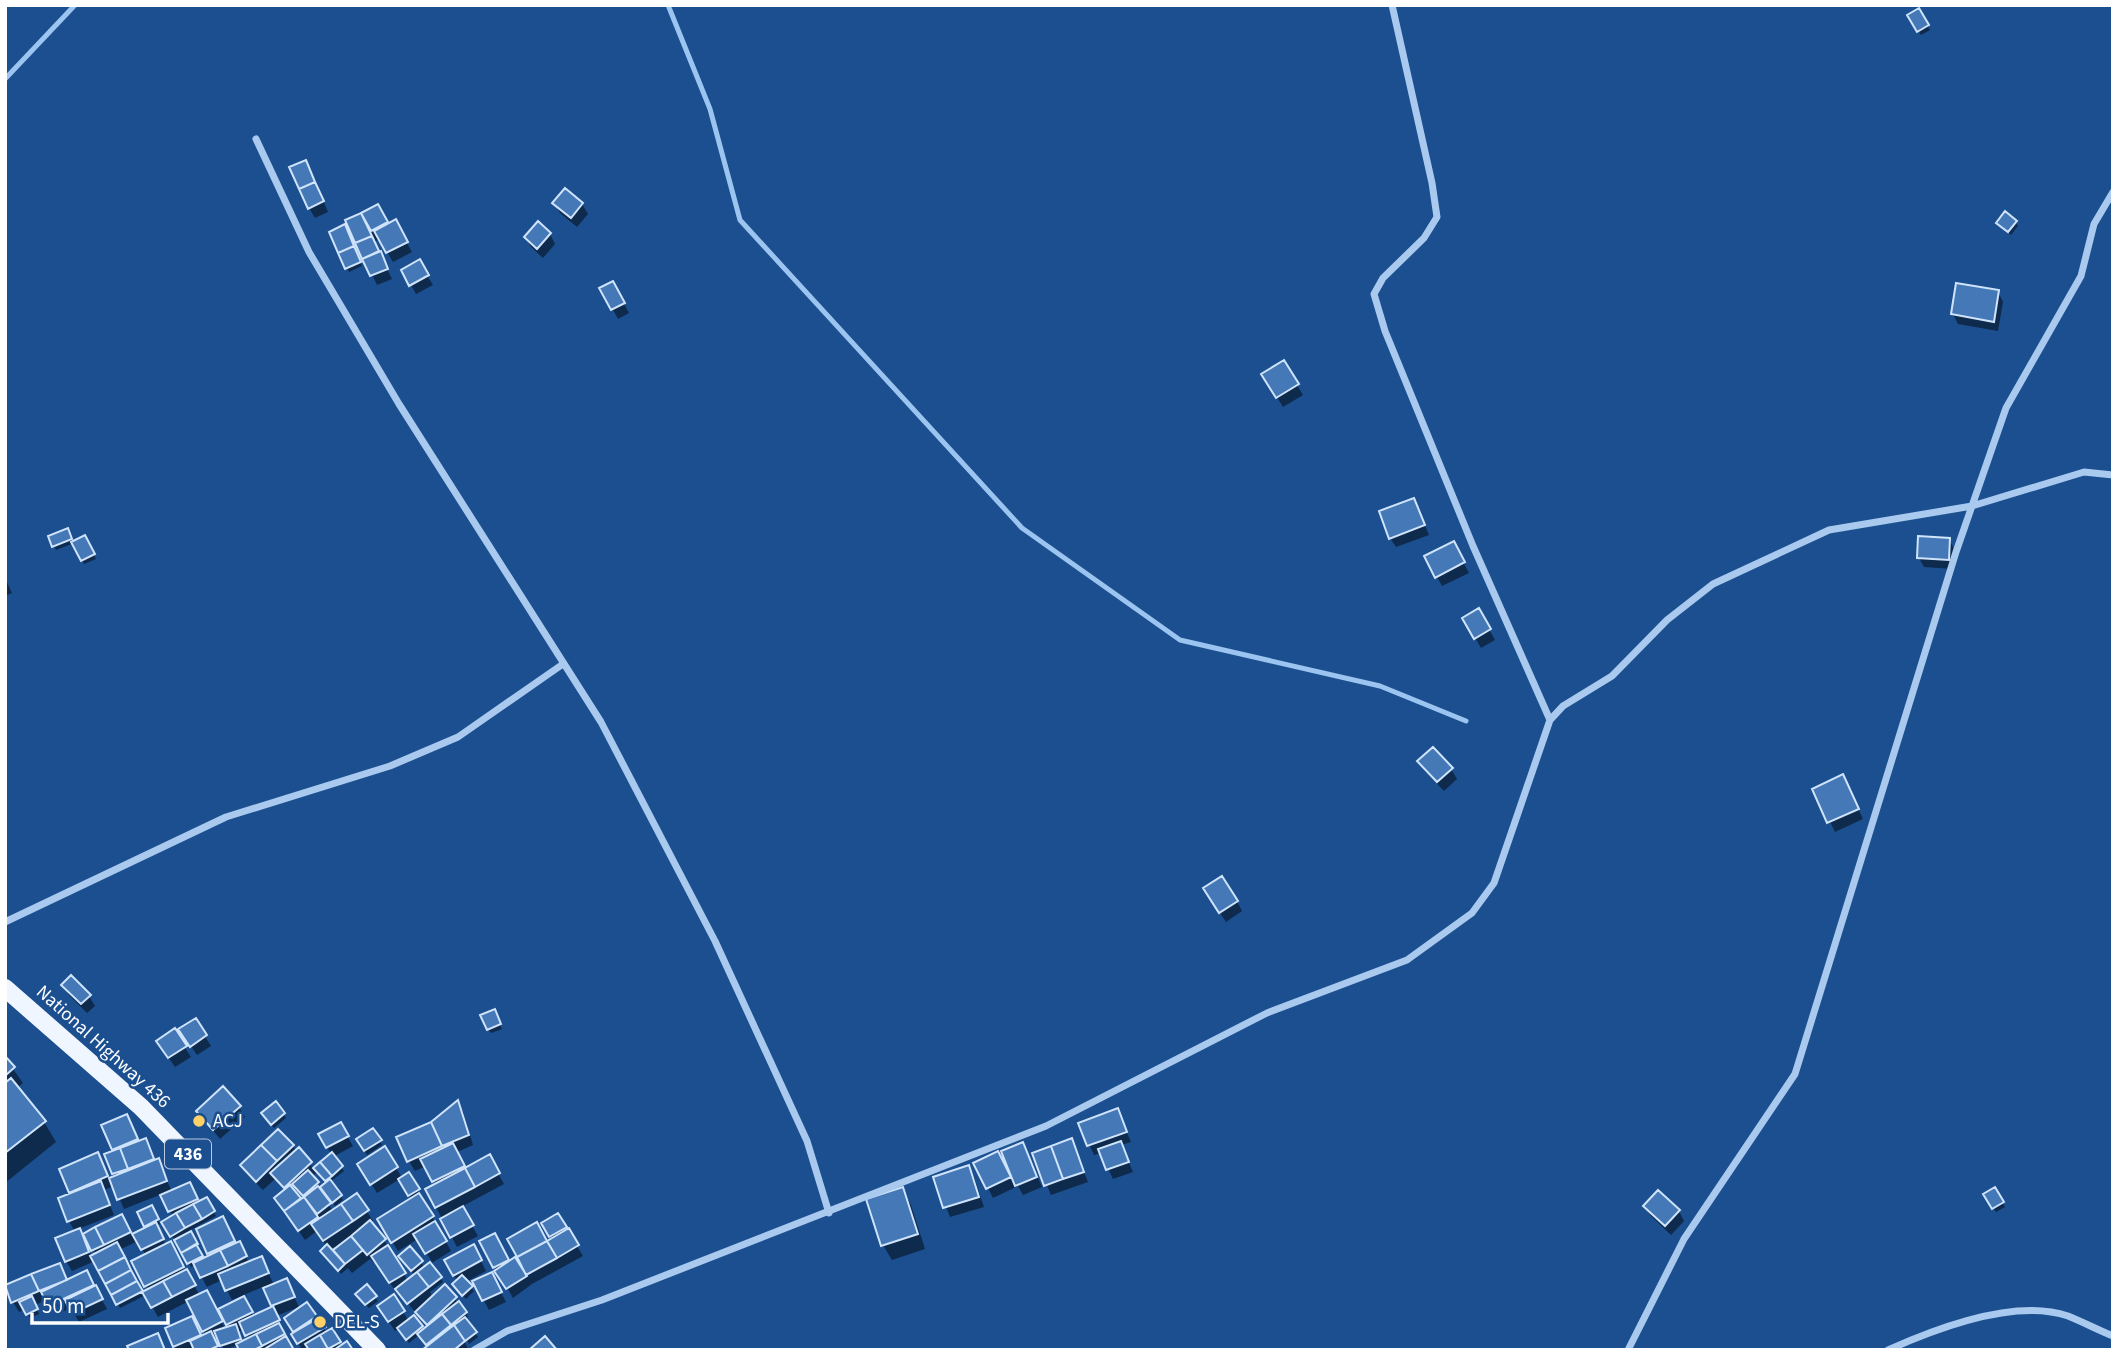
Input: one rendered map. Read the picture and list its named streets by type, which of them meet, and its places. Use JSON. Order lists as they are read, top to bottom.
{
  "streets": {
    "main road": ["National Highway 436", "436"]
  },
  "places": ["ACJ", "DEL-S"],
  "scale_bar": "50 m"
}
